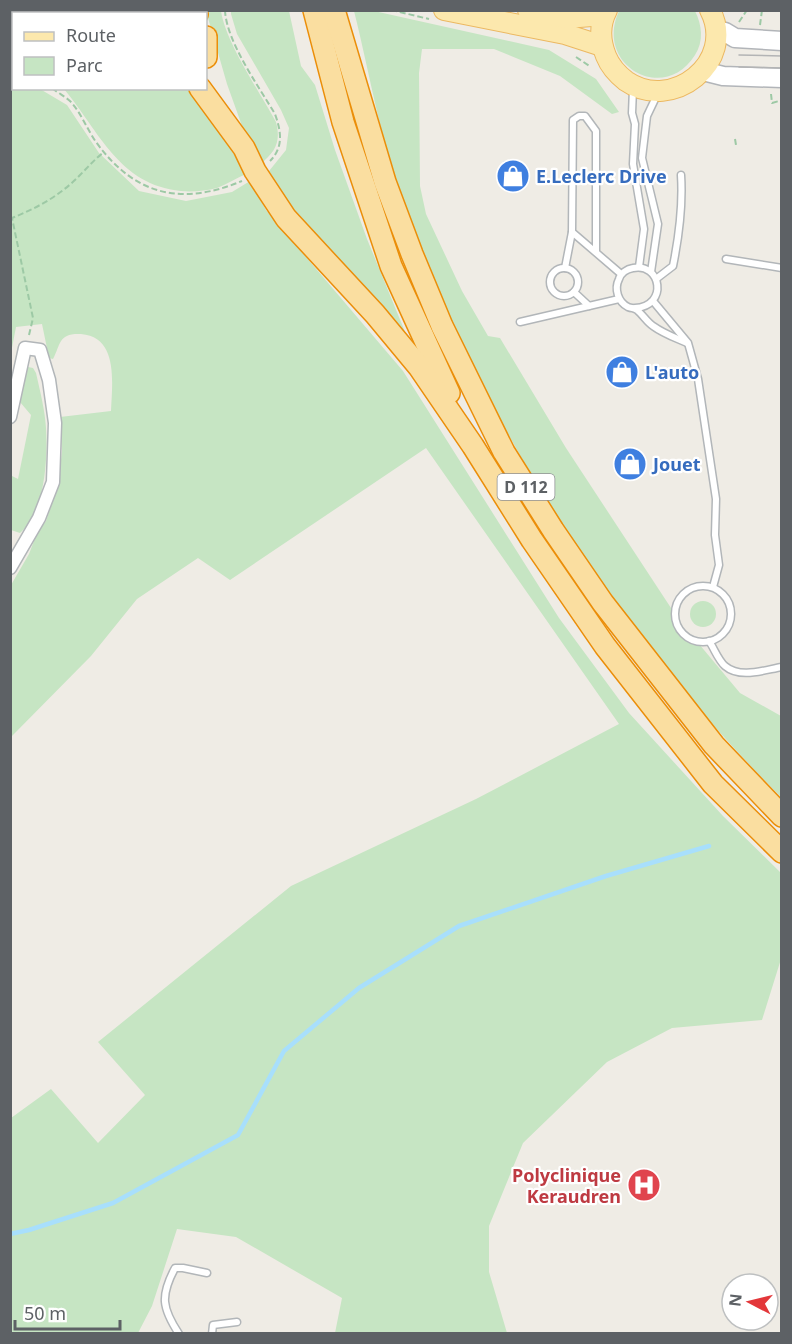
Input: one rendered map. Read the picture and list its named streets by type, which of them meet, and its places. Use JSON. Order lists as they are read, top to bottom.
{
  "streets": {
    "highway": ["D 112"]
  },
  "places": {
    "shop": ["E.Leclerc Drive", "L'auto", "Jouet"],
    "hospital": ["Polyclinique Keraudren"]
  },
  "legend": ["Route", "Parc"],
  "scale_bar": "50 m",
  "north": "left"
}
